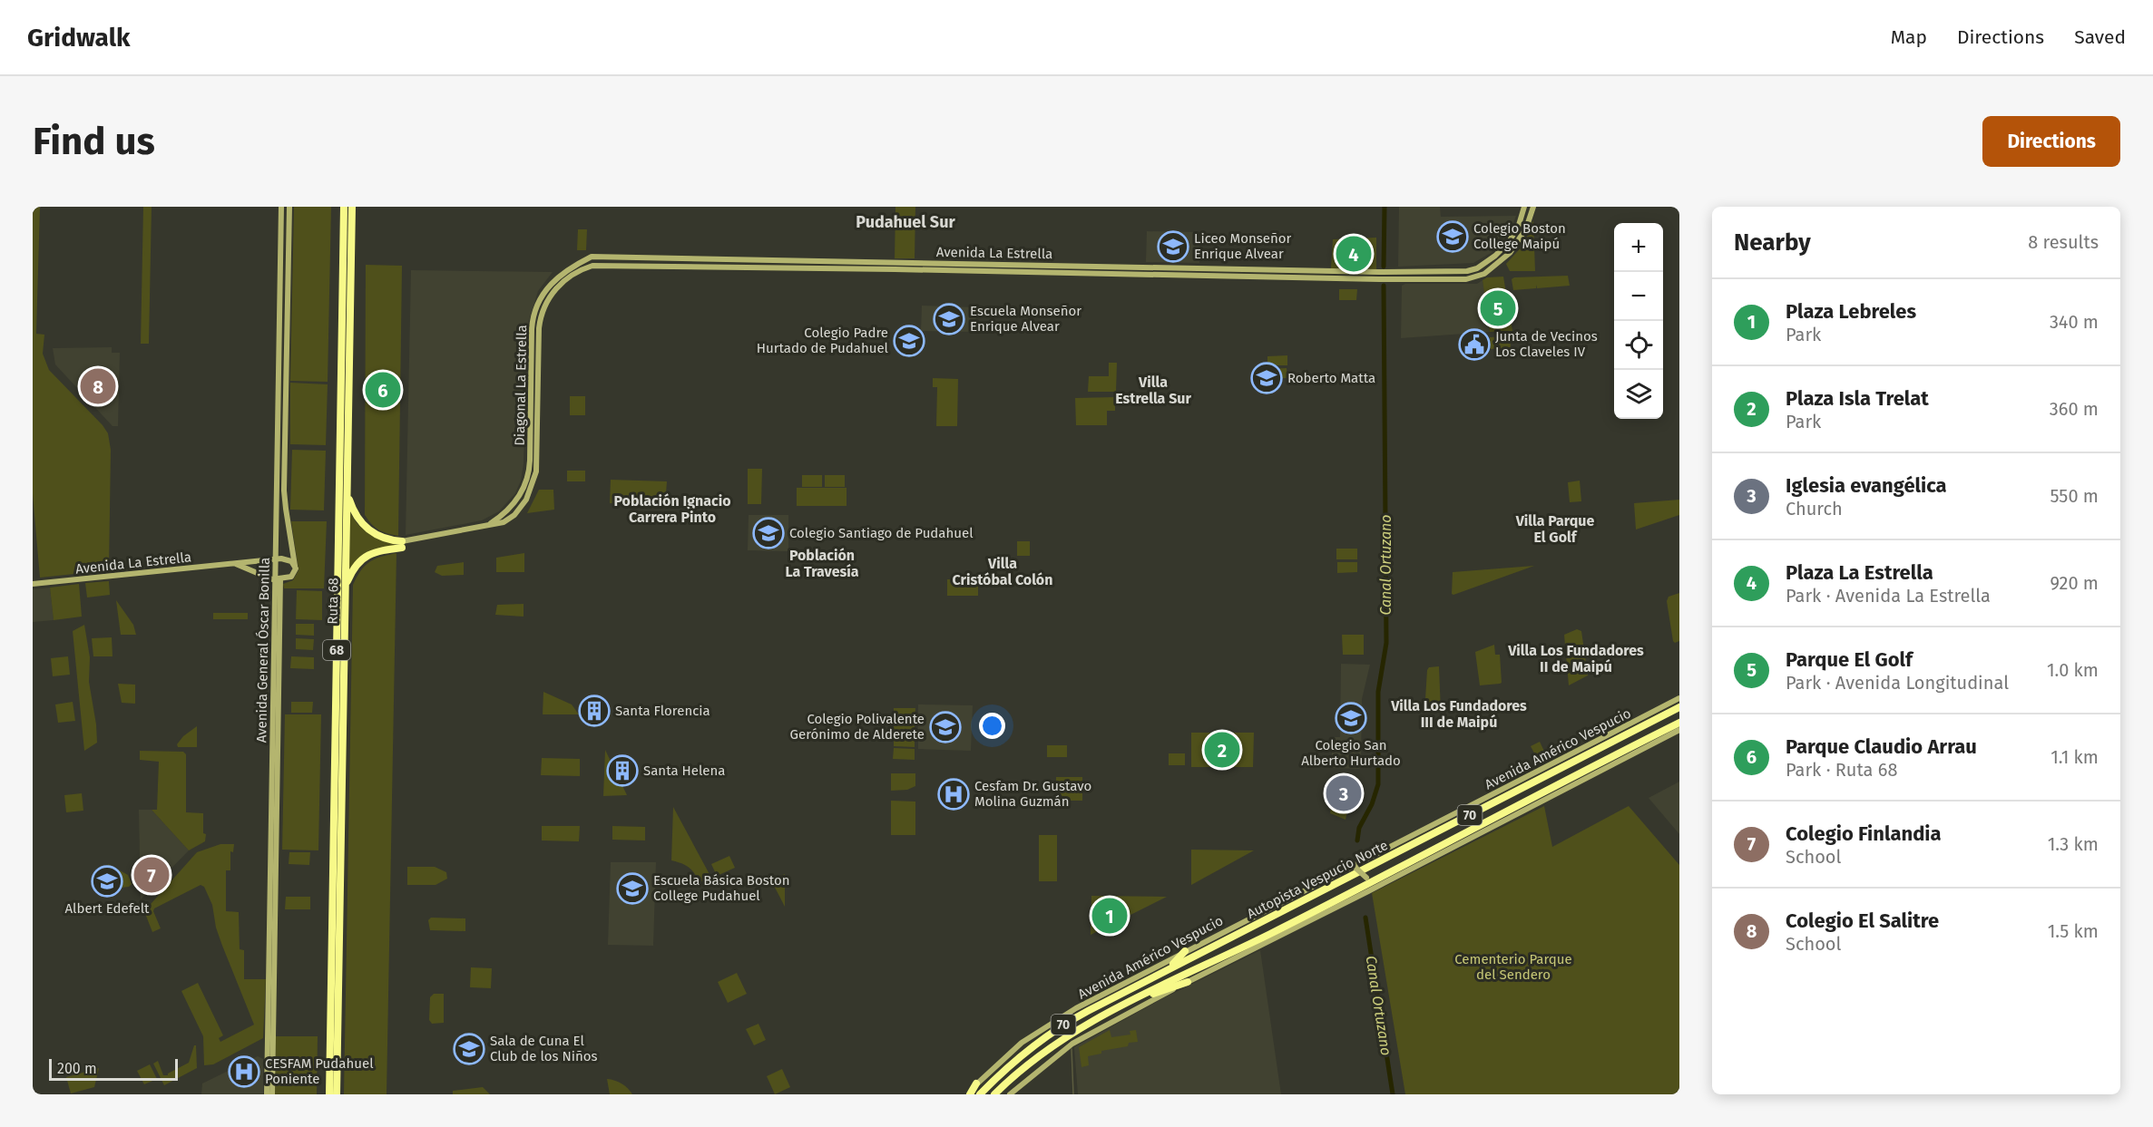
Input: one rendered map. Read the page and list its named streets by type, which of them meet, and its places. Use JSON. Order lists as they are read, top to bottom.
{
  "streets": {
    "highway": [
      "Ruta 68",
      "68",
      "70",
      "Autopista Vespucio Norte"
    ],
    "main road": [
      "Avenida La Estrella",
      "Diagonal La Estrella",
      "Avenida General Óscar Bonilla",
      "Avenida Américo Vespucio"
    ]
  },
  "crossings": [
    ["Avenida La Estrella", "Diagonal La Estrella"],
    ["Avenida La Estrella", "Avenida General Óscar Bonilla"]
  ],
  "districts": [
    "Pudahuel Sur",
    "Villa Estrella Sur",
    "Población Ignacio Carrera Pinto",
    "Villa Parque El Golf",
    "Población La Travesía",
    "Villa Cristóbal Colón",
    "Villa Los Fundadores II de Maipú",
    "Villa Los Fundadores III de Maipú"
  ],
  "water": ["Canal Ortuzano"],
  "parks": ["Cementerio Parque del Sendero"],
  "places": {
    "school or university": [
      "Colegio Boston College Maipú",
      "Liceo Monseñor Enrique Alvear",
      "Escuela Monseñor Enrique Alvear",
      "Colegio Padre Hurtado de Pudahuel",
      "Roberto Matta",
      "Colegio Santiago de Pudahuel",
      "Colegio San Alberto Hurtado",
      "Colegio Polivalente Gerónimo de Alderete",
      "Albert Edefelt",
      "Escuela Básica Boston College Pudahuel",
      "Sala de Cuna El Club de los Niños"
    ],
    "public building": ["Junta de Vecinos Los Claveles IV"],
    "building": ["Santa Florencia", "Santa Helena"],
    "hospital": ["Cesfam Dr. Gustavo Molina Guzmán", "CESFAM Pudahuel Poniente"]
  },
  "scale_bar": "200 m",
  "page": {
    "header": "Gridwalk",
    "nav": ["Map", "Directions", "Saved"],
    "buttons": "Directions",
    "title": "Find us",
    "heading": ["Nearby", "8 results"],
    "map_buttons": ["+", "−"],
    "pins": [
      "4",
      "5",
      "8",
      "6",
      "2",
      "3",
      "7",
      "1"
    ],
    "list": [
      {
        "mark": "1",
        "name": "Plaza Lebreles",
        "note": "Park",
        "value": "340 m"
      },
      {
        "mark": "2",
        "name": "Plaza Isla Trelat",
        "note": "Park",
        "value": "360 m"
      },
      {
        "mark": "3",
        "name": "Iglesia evangélica",
        "note": "Church",
        "value": "550 m"
      },
      {
        "mark": "4",
        "name": "Plaza La Estrella",
        "note": "Park · Avenida La Estrella",
        "value": "920 m"
      },
      {
        "mark": "5",
        "name": "Parque El Golf",
        "note": "Park · Avenida Longitudinal",
        "value": "1.0 km"
      },
      {
        "mark": "6",
        "name": "Parque Claudio Arrau",
        "note": "Park · Ruta 68",
        "value": "1.1 km"
      },
      {
        "mark": "7",
        "name": "Colegio Finlandia",
        "note": "School",
        "value": "1.3 km"
      },
      {
        "mark": "8",
        "name": "Colegio El Salitre",
        "note": "School",
        "value": "1.5 km"
      }
    ],
    "scale": "200 m"
  }
}
